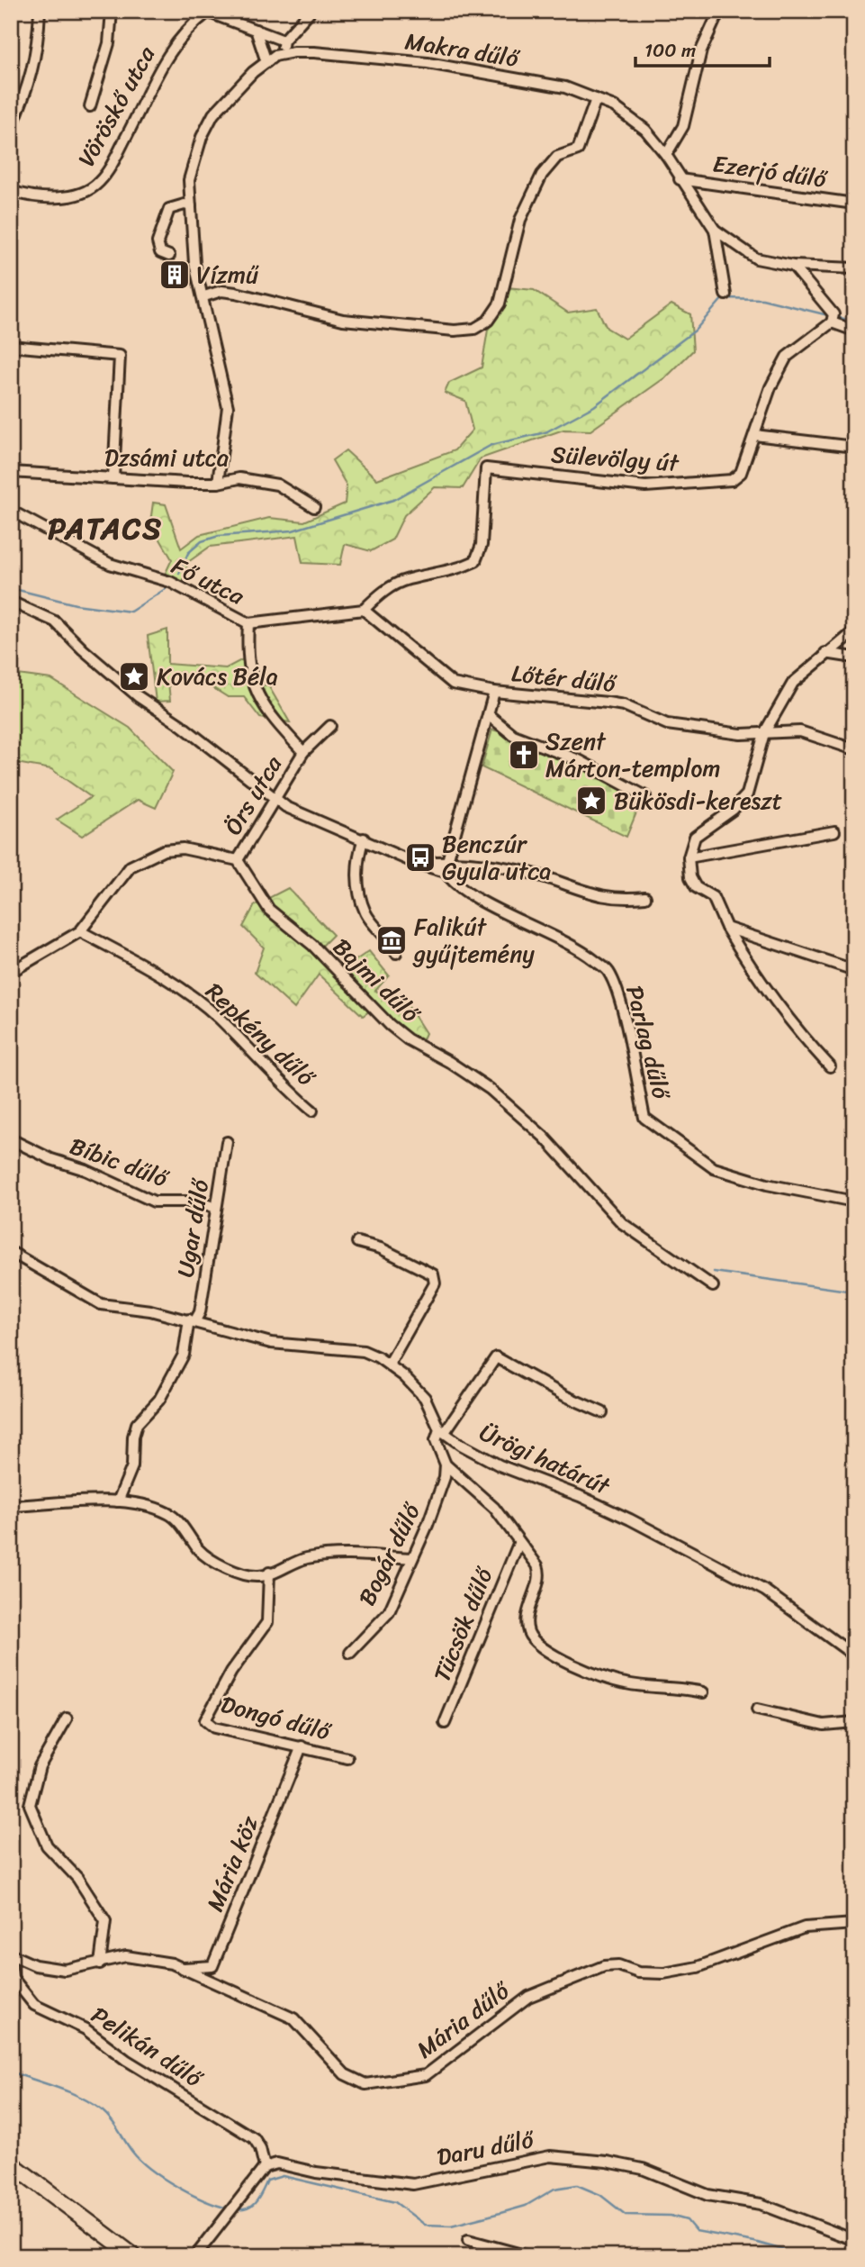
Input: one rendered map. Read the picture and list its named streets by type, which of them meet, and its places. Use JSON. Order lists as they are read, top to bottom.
{
  "streets": {
    "street": [
      "Makra dűlő",
      "Vöröskő utca",
      "Ezerjó dűlő",
      "Dzsámi utca",
      "Sülevölgy út",
      "Fő utca",
      "Lőtér dűlő",
      "Örs utca",
      "Bajmi dűlő",
      "Repkény dűlő",
      "Parlag dűlő",
      "Bíbic dűlő",
      "Ugar dűlő",
      "Ürögi határút",
      "Bogár dűlő",
      "Tücsök dűlő",
      "Dongó dűlő",
      "Mária köz",
      "Mária dűlő",
      "Pelikán dűlő",
      "Daru dűlő"
    ]
  },
  "crossings": [
    ["Makra dűlő", "Dzsámi utca"],
    ["Sülevölgy út", "Fő utca"],
    ["Sülevölgy út", "Lőtér dűlő"],
    ["Fő utca", "Lőtér dűlő"],
    ["Fő utca", "Örs utca"],
    ["Örs utca", "Bajmi dűlő"],
    ["Bíbic dűlő", "Ugar dűlő"],
    ["Dongó dűlő", "Mária köz"],
    ["Mária köz", "Mária dűlő"],
    ["Pelikán dűlő", "Daru dűlő"]
  ],
  "districts": ["PATACS"],
  "places": {
    "building": ["Vízmű"],
    "place": ["Kovács Béla", "Bükösdi-kereszt"],
    "church": ["Szent Márton-templom"],
    "bus stop": ["Benczúr Gyula utca"],
    "museum": ["Falikút gyűjtemény"]
  },
  "scale_bar": "100 m"
}
